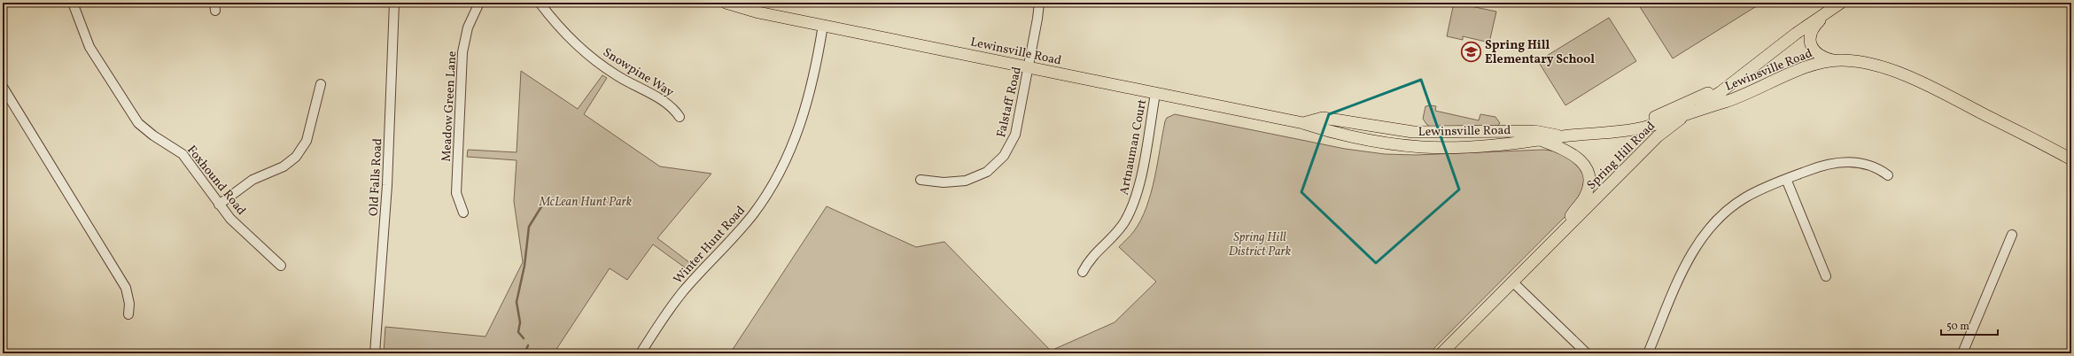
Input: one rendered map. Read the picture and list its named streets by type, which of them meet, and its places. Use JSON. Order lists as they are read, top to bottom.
{
  "streets": {
    "main road": ["Lewinsville Road", "Spring Hill Road"],
    "street": [
      "Snowpine Way",
      "Falstaff Road",
      "Meadow Green Lane",
      "Artnauman Court",
      "Old Falls Road",
      "Foxhound Road",
      "Winter Hunt Road"
    ]
  },
  "crossings": [
    ["Lewinsville Road", "Falstaff Road"],
    ["Lewinsville Road", "Artnauman Court"],
    ["Lewinsville Road", "Spring Hill Road"],
    ["Lewinsville Road", "Winter Hunt Road"]
  ],
  "parks": ["McLean Hunt Park", "Spring Hill District Park"],
  "places": {
    "school or university": ["Spring Hill Elementary School"]
  },
  "scale_bar": "50 m"
}
